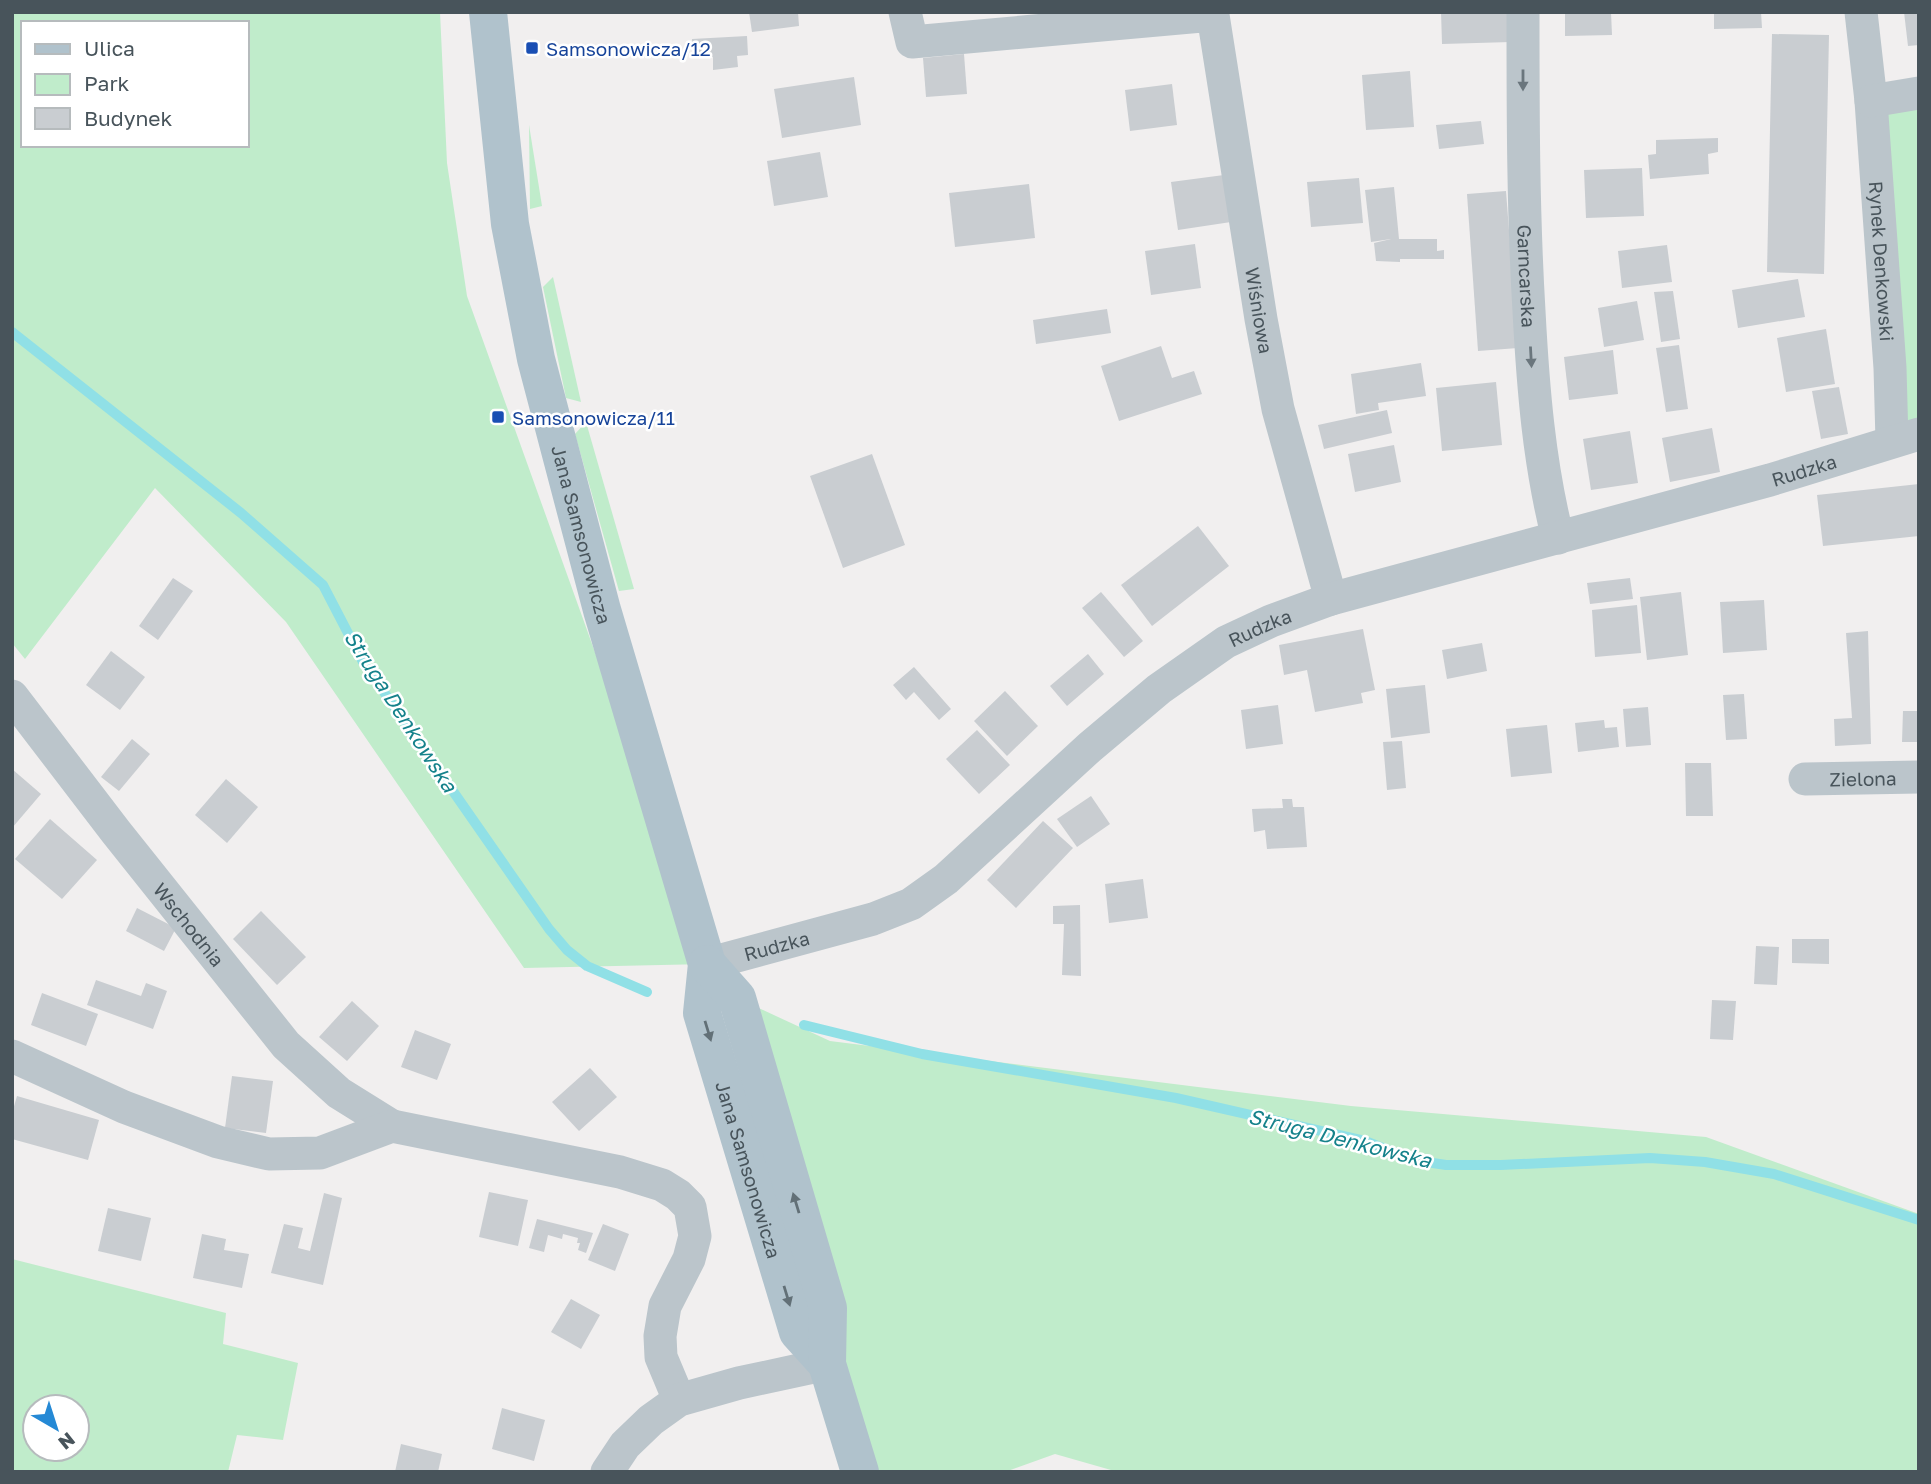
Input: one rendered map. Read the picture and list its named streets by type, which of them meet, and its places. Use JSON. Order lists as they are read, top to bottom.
{
  "streets": {
    "main road": ["Jana Samsonowicza"],
    "street": [
      "Rynek Denkowski",
      "Garncarska",
      "Wiśniowa",
      "Rudzka",
      "Zielona",
      "Wschodnia"
    ]
  },
  "crossings": [
    ["Rynek Denkowski", "Rudzka"],
    ["Garncarska", "Rudzka"],
    ["Wiśniowa", "Rudzka"],
    ["Rudzka", "Jana Samsonowicza"]
  ],
  "one_way": ["Garncarska"],
  "water": ["Struga Denkowska"],
  "places": {
    "transit": ["Samsonowicza/12", "Samsonowicza/11"]
  },
  "legend": ["Ulica", "Park", "Budynek"],
  "north": "bottom right"
}
